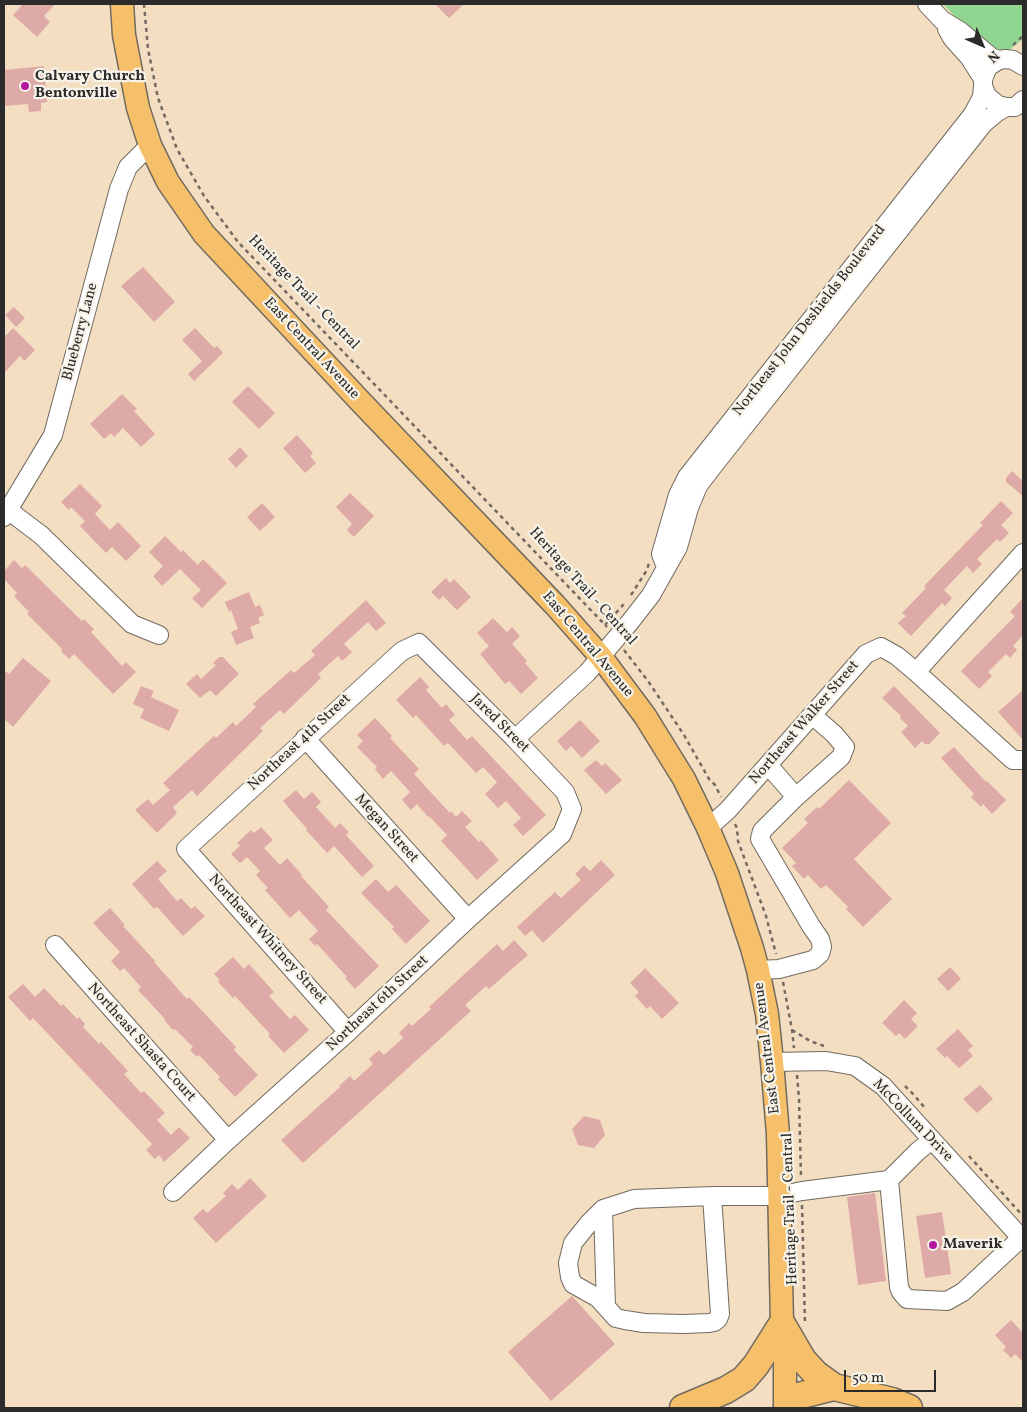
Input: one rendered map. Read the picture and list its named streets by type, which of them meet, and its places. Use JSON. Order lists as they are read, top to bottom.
{
  "streets": {
    "main road": ["East Central Avenue"],
    "street": [
      "Northeast John Deshields Boulevard",
      "Blueberry Lane",
      "Northeast Walker Street",
      "Jared Street",
      "Northeast 4th Street",
      "Megan Street",
      "Northeast Whitney Street",
      "Northeast 6th Street",
      "Northeast Shasta Court",
      "McCollum Drive"
    ],
    "path": ["Heritage Trail - Central"]
  },
  "crossings": [
    ["Heritage Trail - Central", "Northeast John Deshields Boulevard"],
    ["Heritage Trail - Central", "East Central Avenue"],
    ["Heritage Trail - Central", "Northeast Walker Street"],
    ["Heritage Trail - Central", "McCollum Drive"],
    ["Northeast John Deshields Boulevard", "East Central Avenue"],
    ["Northeast John Deshields Boulevard", "Jared Street"],
    ["Blueberry Lane", "East Central Avenue"],
    ["East Central Avenue", "Northeast Walker Street"],
    ["East Central Avenue", "McCollum Drive"],
    ["Jared Street", "Northeast 4th Street"],
    ["Jared Street", "Northeast 6th Street"],
    ["Northeast 4th Street", "Megan Street"],
    ["Northeast 4th Street", "Northeast Whitney Street"],
    ["Megan Street", "Northeast 6th Street"],
    ["Northeast Whitney Street", "Northeast 6th Street"],
    ["Northeast 6th Street", "Northeast Shasta Court"]
  ],
  "places": ["Calvary Church Bentonville", "Maverik"],
  "scale_bar": "50 m",
  "north": "bottom right"
}
